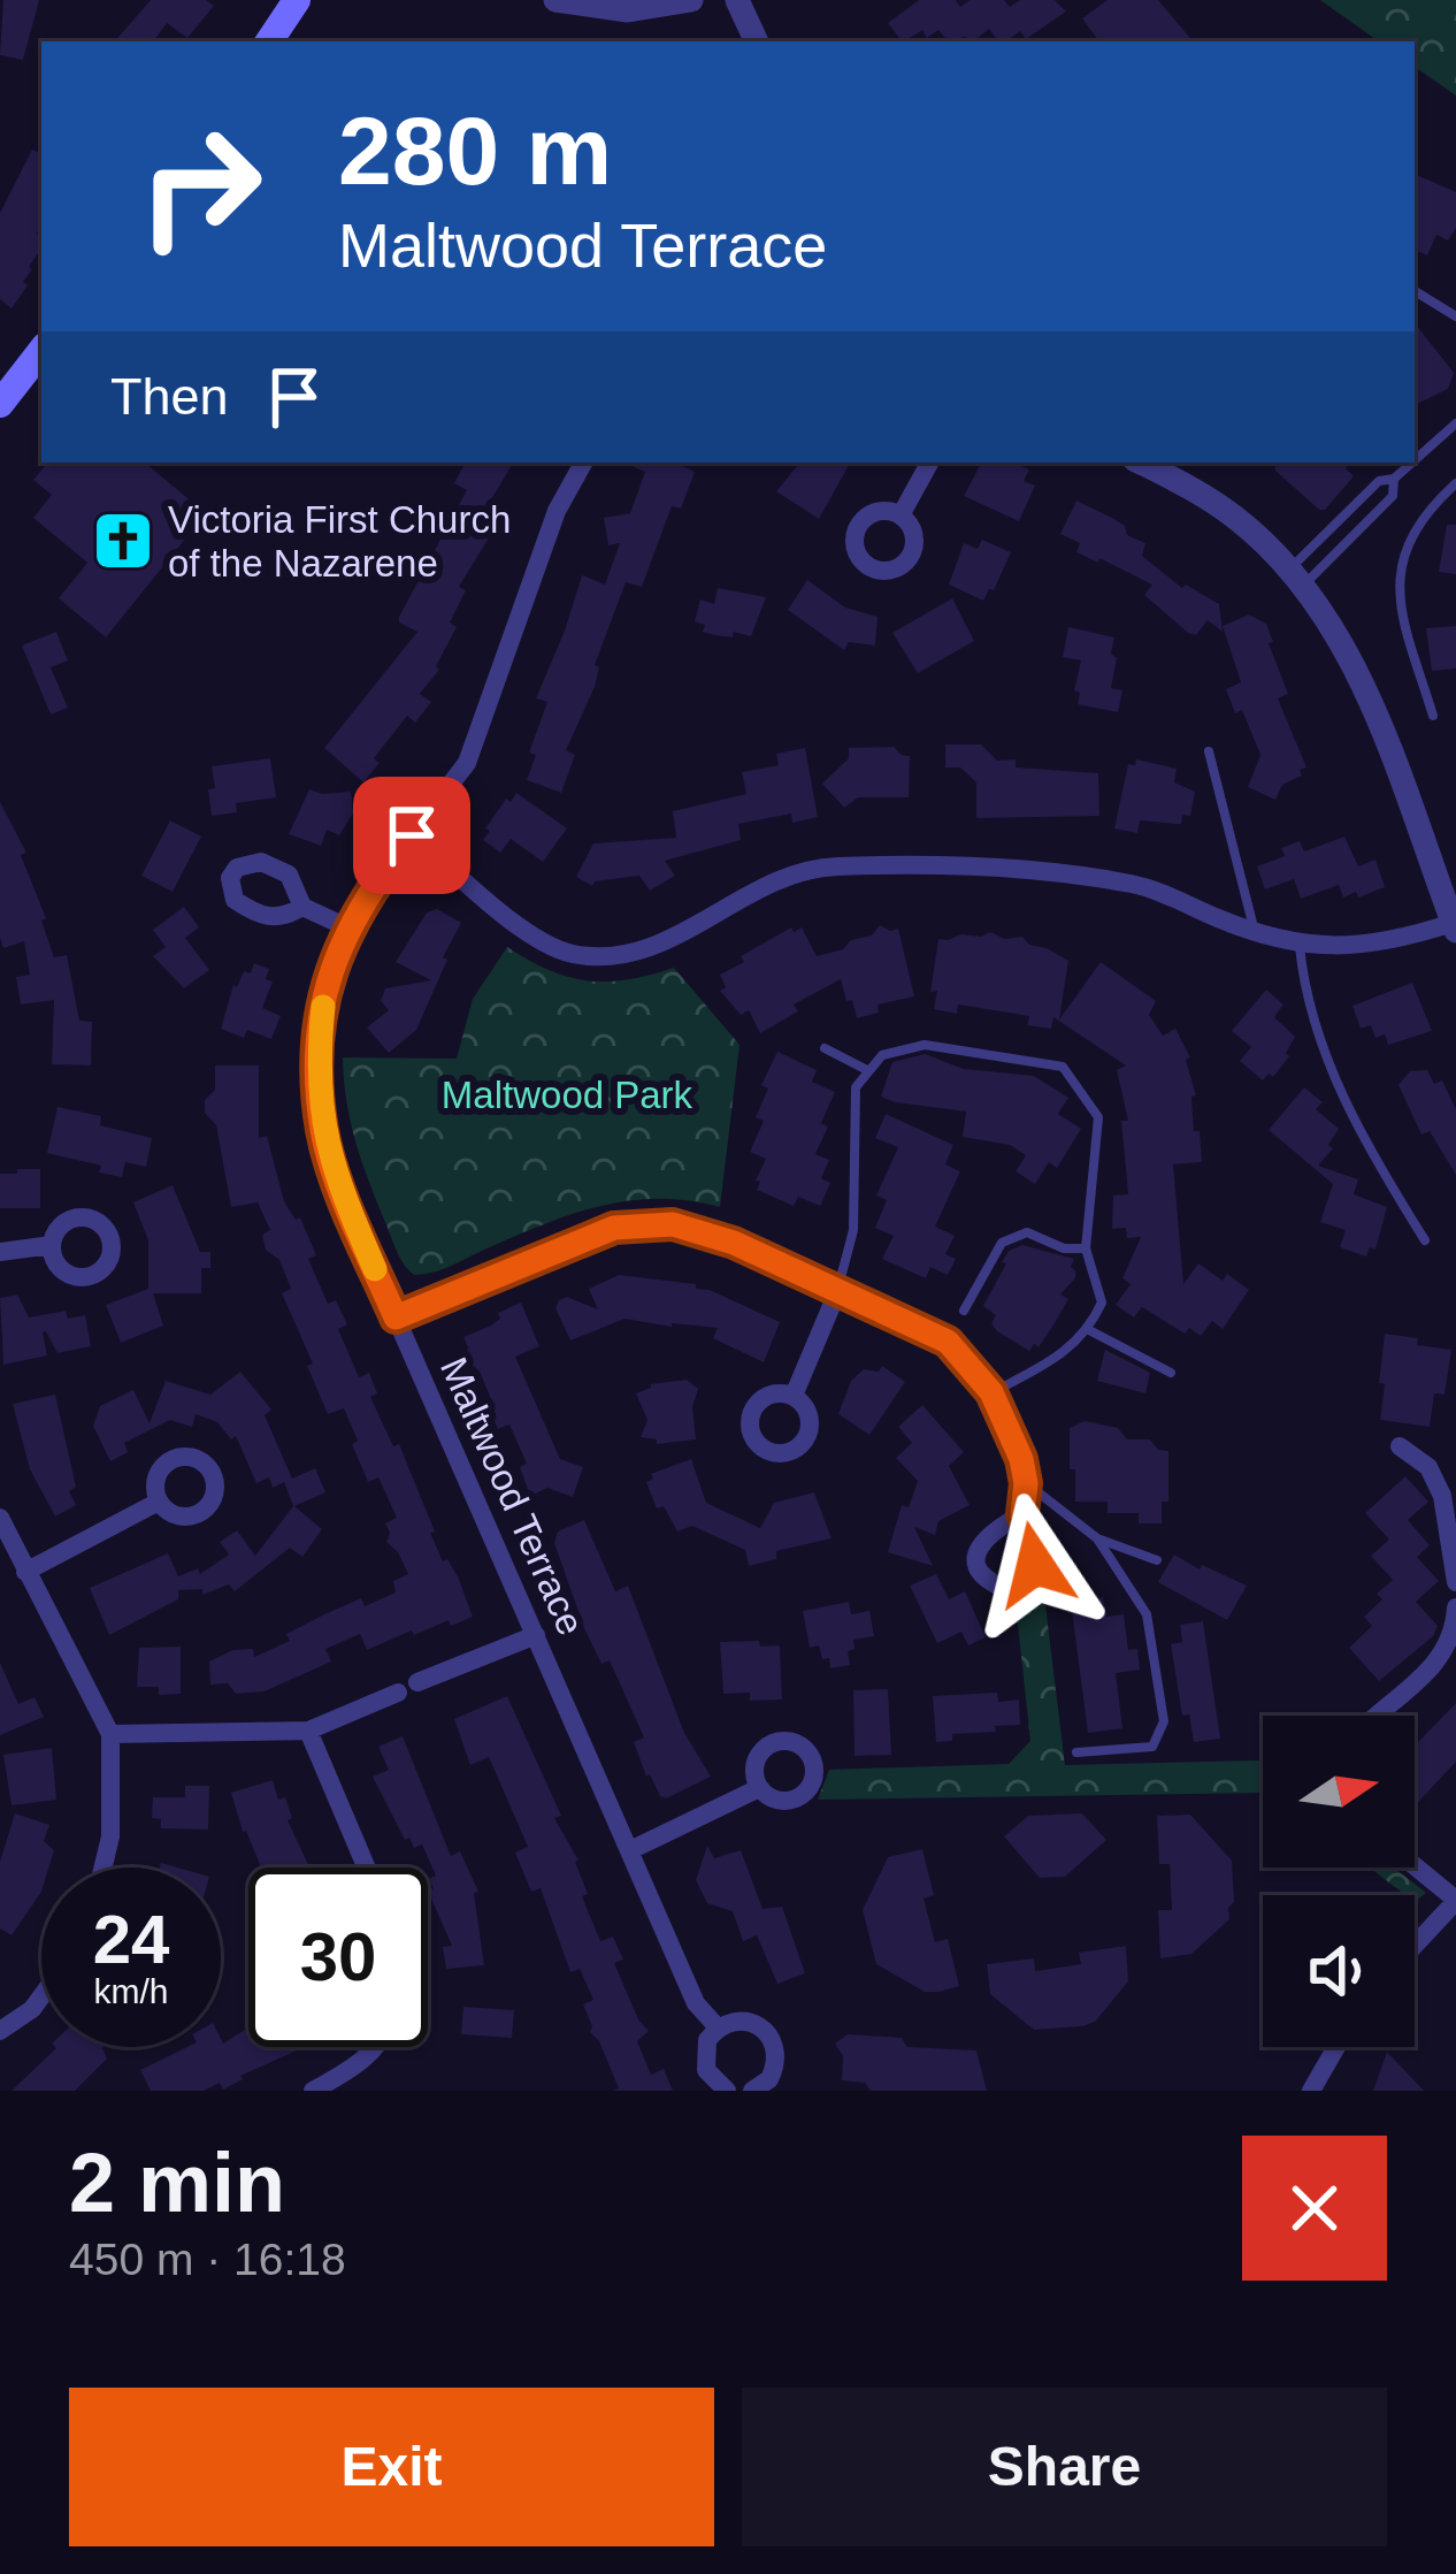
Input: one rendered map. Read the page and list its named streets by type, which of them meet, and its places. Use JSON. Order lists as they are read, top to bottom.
{
  "streets": {
    "street": ["Maltwood Terrace"]
  },
  "parks": ["Maltwood Park"],
  "places": {
    "church": ["Victoria First Church of the Nazarene"]
  },
  "north": "right",
  "page": {
    "turn": ["280 m", "Maltwood Terrace"],
    "then": "Then",
    "speed": "24 km/h",
    "limit": "30",
    "heading": ["2 min", "450 m · 16:18"],
    "buttons": ["Exit", "Share"]
  }
}
